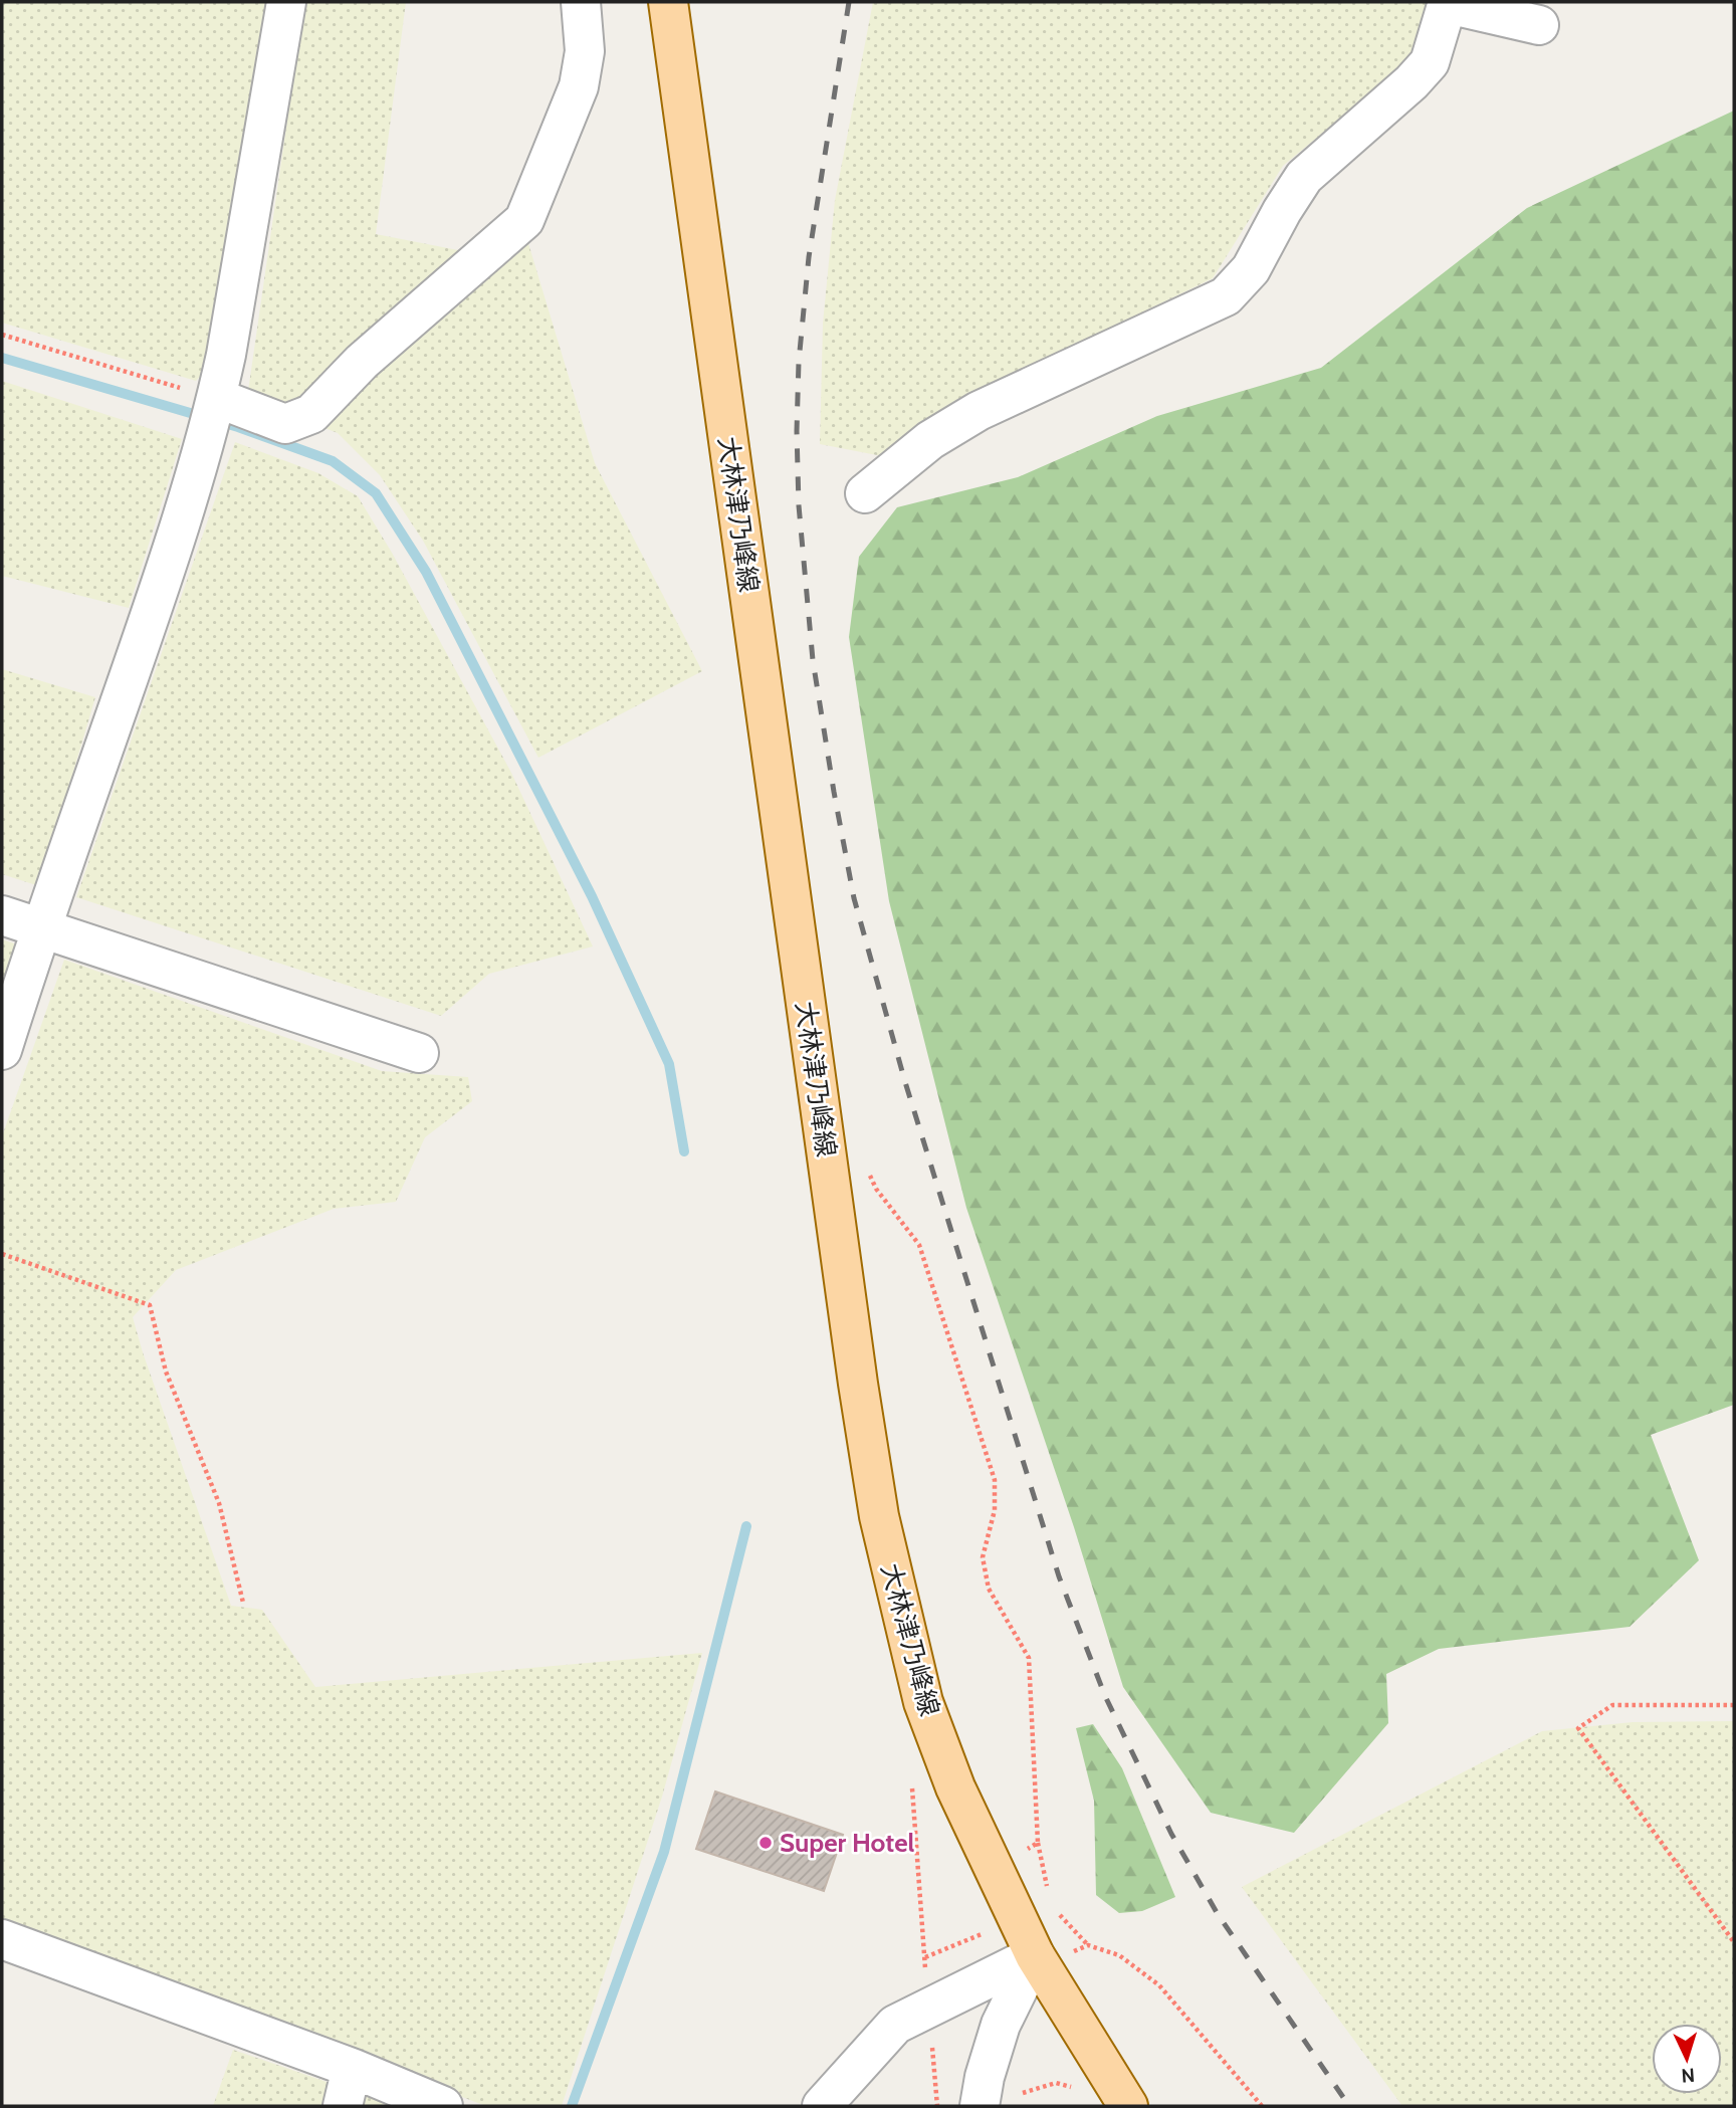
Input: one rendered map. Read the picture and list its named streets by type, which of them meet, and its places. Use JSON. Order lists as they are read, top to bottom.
{
  "streets": {
    "main road": ["大林津乃峰線"]
  },
  "places": ["Super Hotel"],
  "north": "bottom"
}
